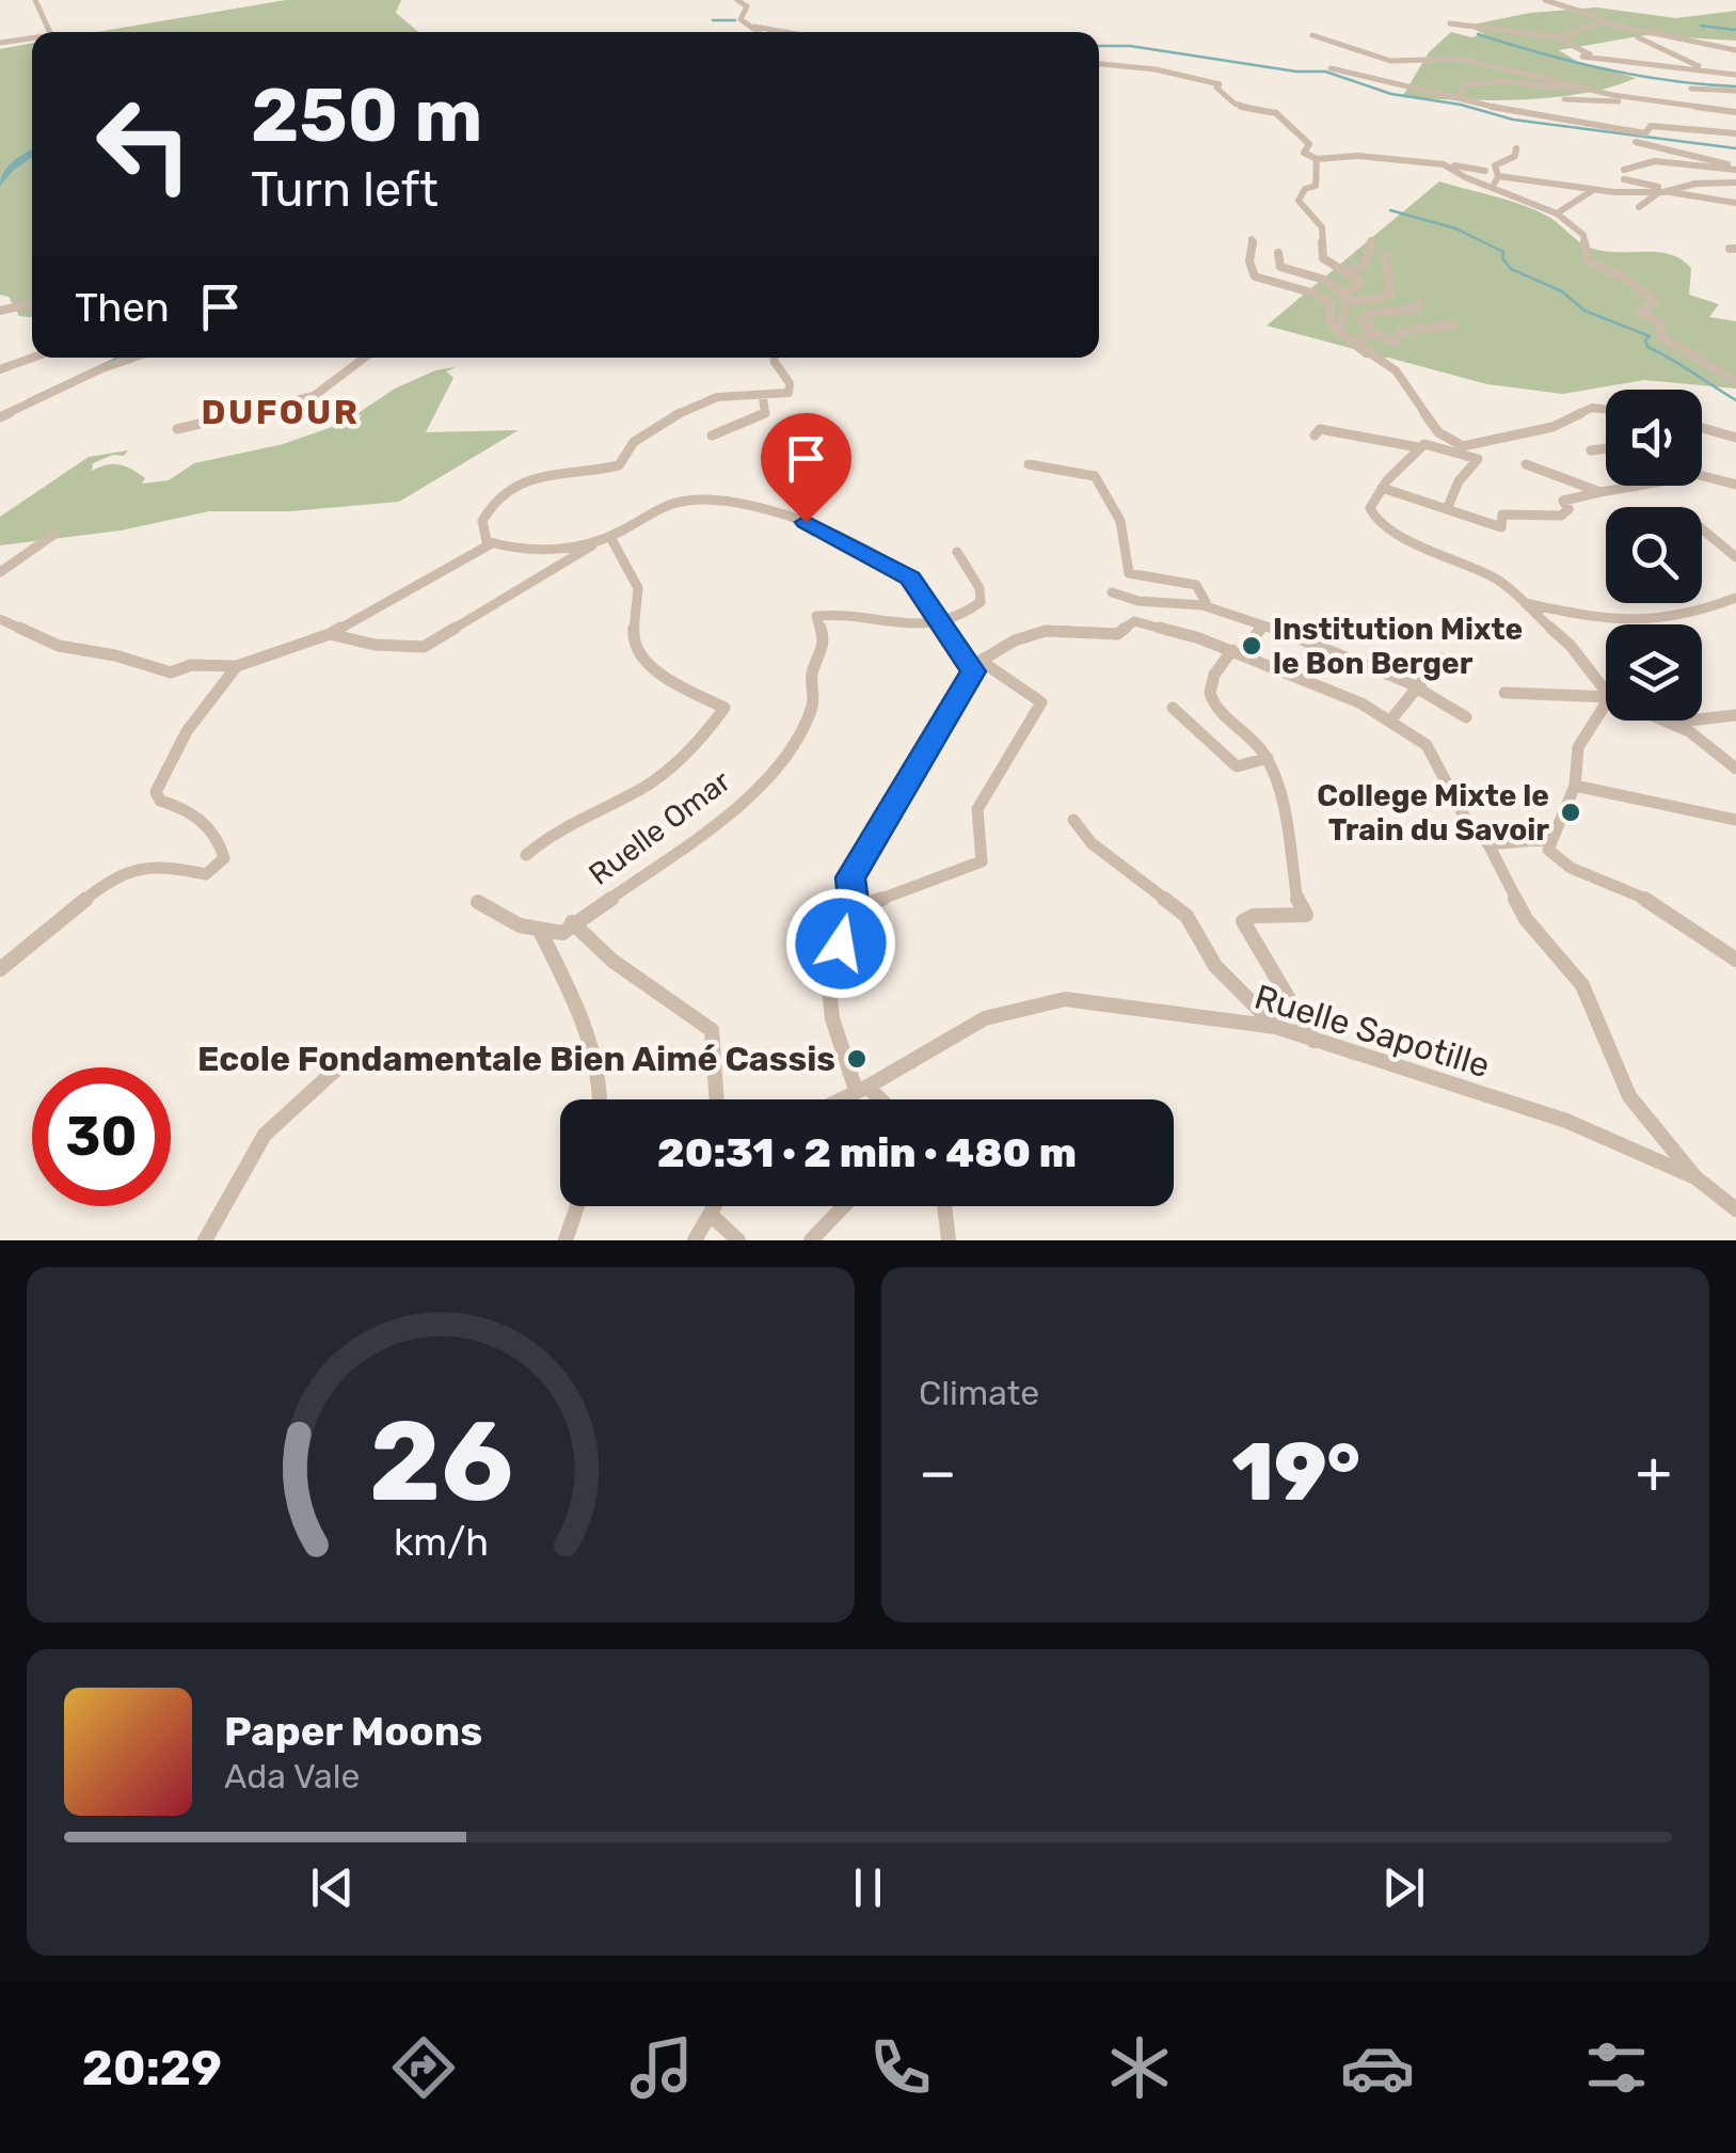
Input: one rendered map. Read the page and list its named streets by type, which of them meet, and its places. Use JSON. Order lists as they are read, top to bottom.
{
  "streets": {
    "street": ["Ruelle Omar", "Ruelle Sapotille"]
  },
  "districts": ["DUFOUR"],
  "places": ["Institution Mixte le Bon Berger", "College Mixte le Train du Savoir", "Ecole Fondamentale Bien Aimé Cassis"],
  "page": {
    "turn": ["250 m", "Turn left"],
    "then": "Then",
    "limit": "30",
    "trip": "20:31 · 2 min · 480 m",
    "tile": "Climate",
    "heat": ["−", "19°", "+"],
    "song": ["Paper Moons", "Ada Vale"],
    "tabs": "20:29",
    "gauge": ["26", "km/h"]
  }
}
